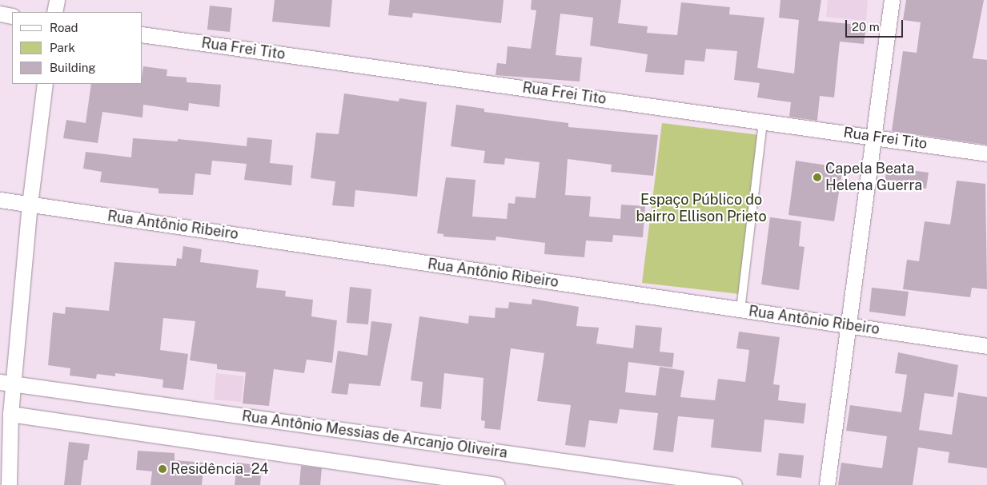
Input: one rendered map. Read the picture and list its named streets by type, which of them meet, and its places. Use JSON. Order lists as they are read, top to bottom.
{
  "streets": {
    "street": ["Rua Frei Tito", "Rua Antônio Ribeiro", "Rua Antônio Messias de Arcanjo Oliveira"]
  },
  "parks": ["Espaço Público do bairro Ellison Prieto"],
  "places": ["Capela Beata Helena Guerra", "Residência_24"],
  "legend": ["Road", "Park", "Building"],
  "scale_bar": "20 m"
}
